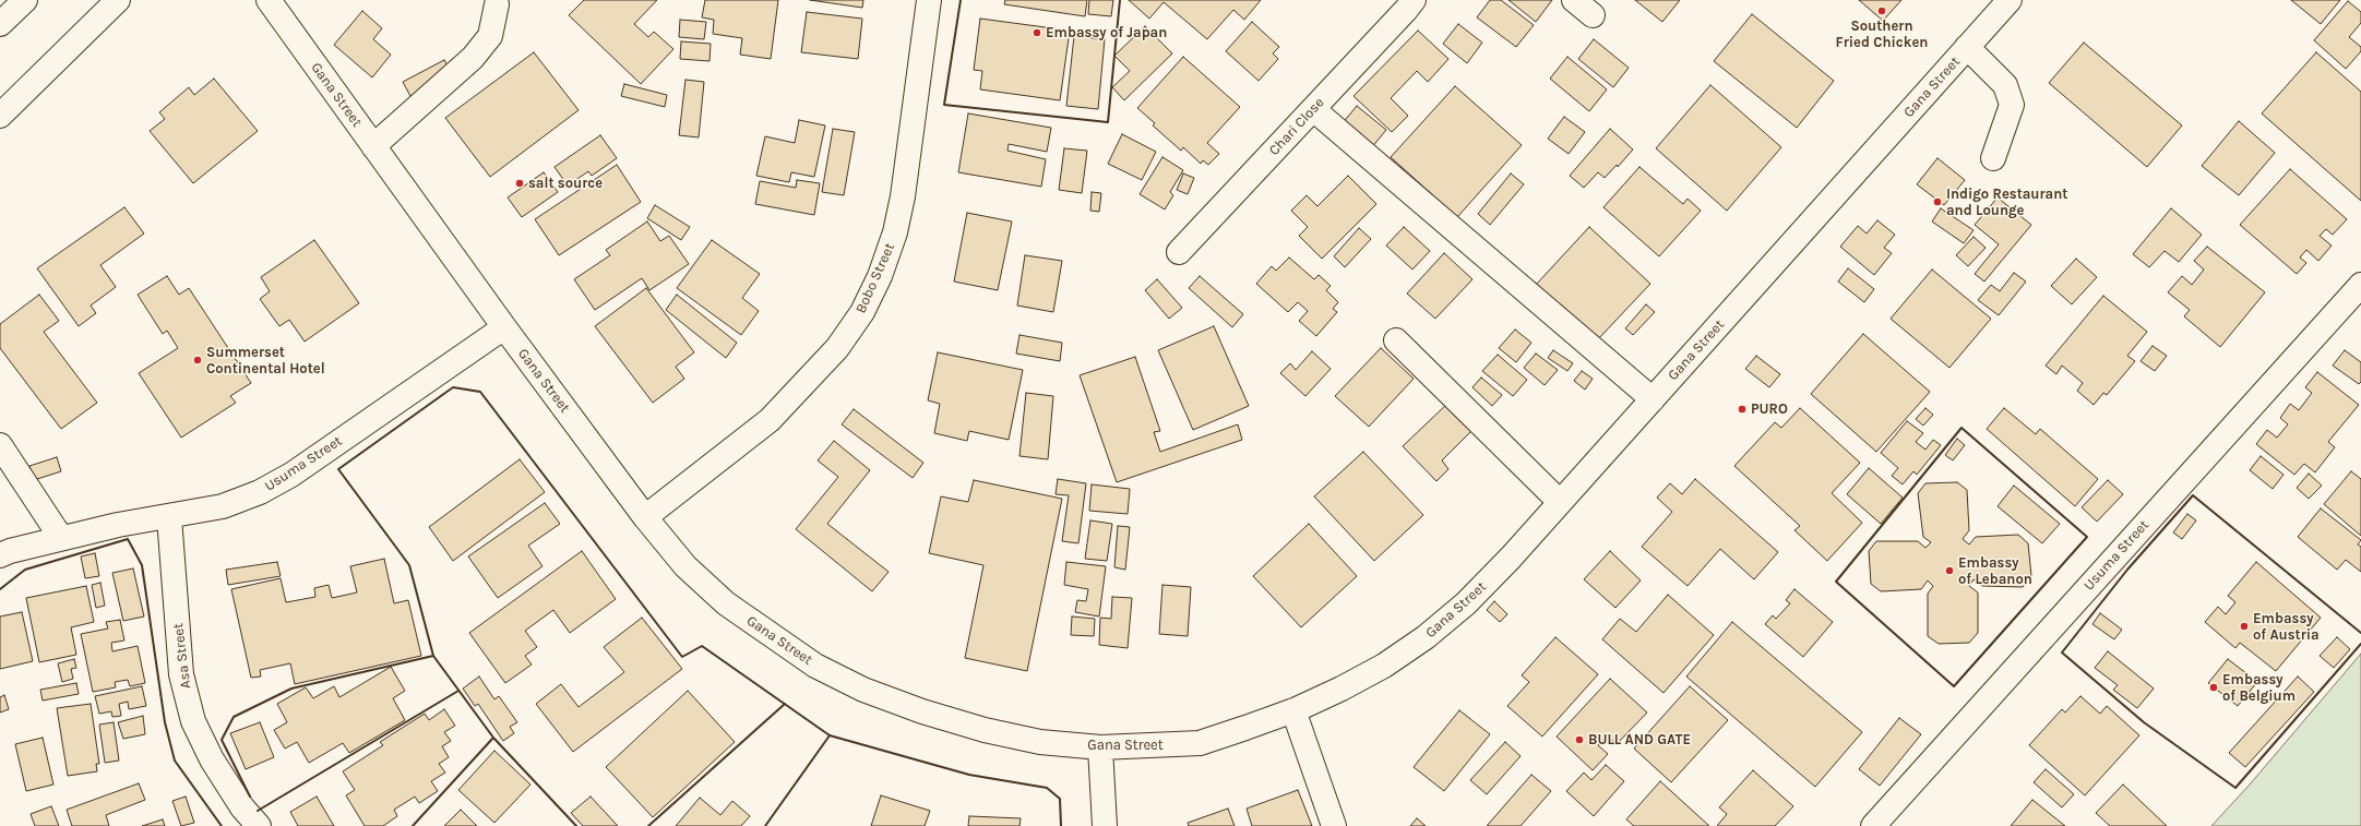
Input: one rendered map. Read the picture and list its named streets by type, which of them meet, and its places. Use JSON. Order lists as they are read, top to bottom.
{
  "streets": {
    "street": [
      "Gana Street",
      "Chari Close",
      "Bobo Street",
      "Usuma Street",
      "Asa Street"
    ]
  },
  "crossings": [
    ["Gana Street", "Bobo Street"],
    ["Gana Street", "Usuma Street"],
    ["Usuma Street", "Asa Street"]
  ],
  "places": [
    "Southern Fried Chicken",
    "Embassy of Japan",
    "salt source",
    "Indigo Restaurant and Lounge",
    "Summerset Continental Hotel",
    "PURO",
    "Embassy of Lebanon",
    "Embassy of Austria",
    "Embassy of Belgium",
    "BULL AND GATE"
  ]
}
